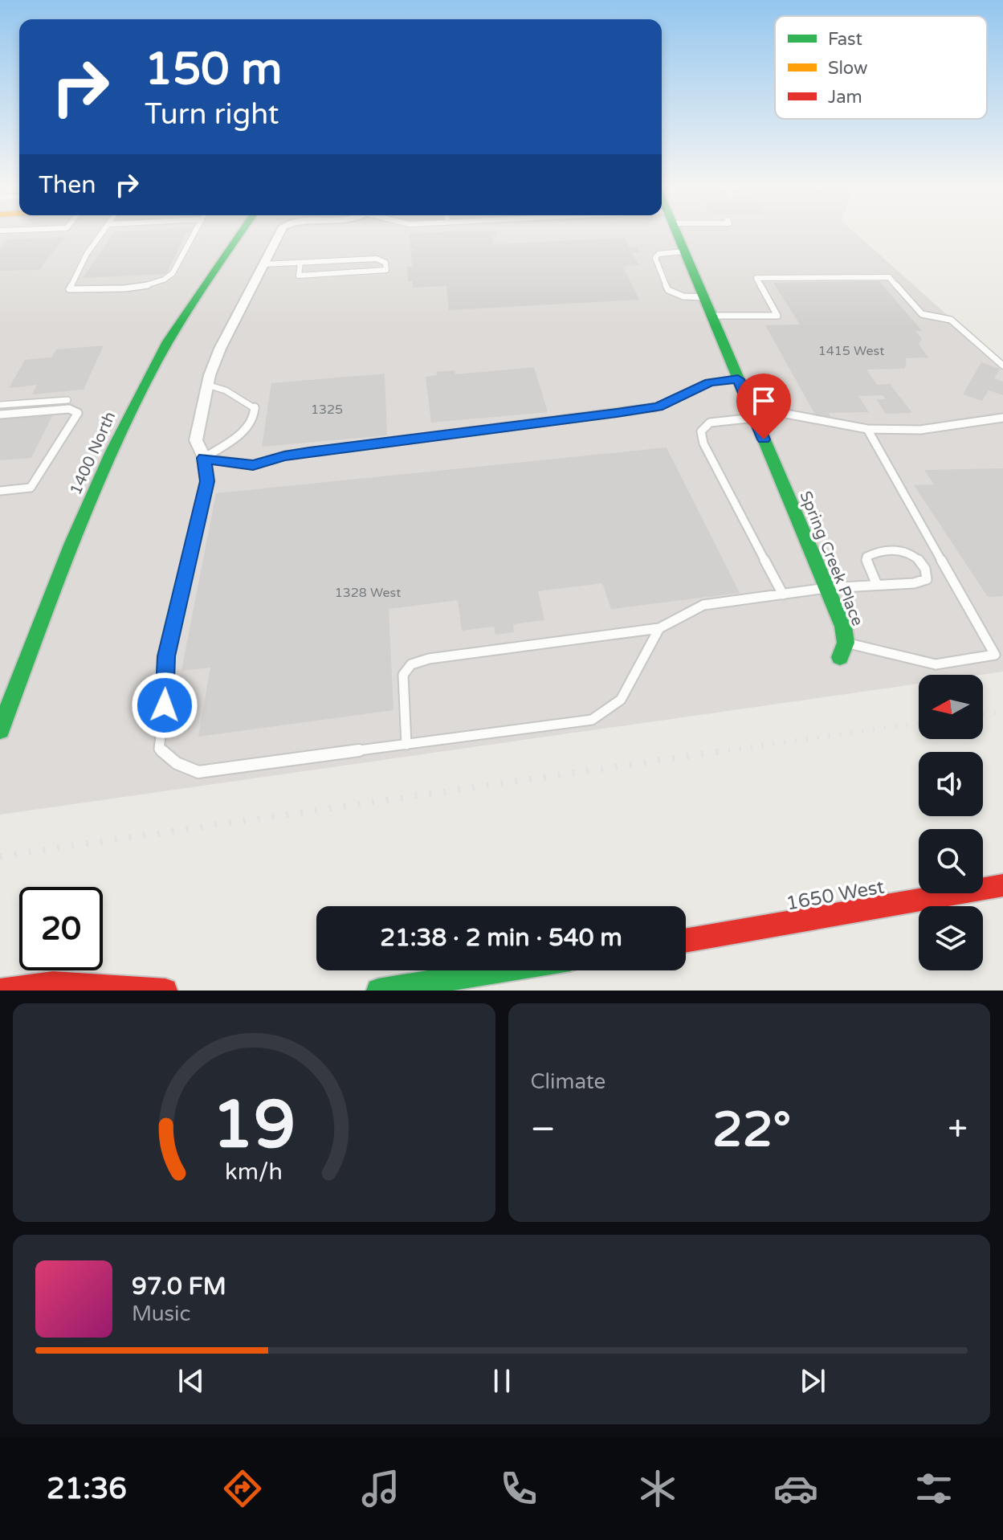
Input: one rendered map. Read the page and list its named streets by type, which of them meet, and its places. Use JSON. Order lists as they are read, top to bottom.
{
  "streets": {
    "street": ["1400 North", "Spring Creek Place", "1650 West"]
  },
  "house_numbers": ["1415 West", "1325", "1328 West"],
  "legend": ["Fast", "Slow", "Jam"],
  "north": "left",
  "page": {
    "turn": ["150 m", "Turn right"],
    "then": "Then",
    "limit": "20",
    "trip": "21:38 · 2 min · 540 m",
    "tile": "Climate",
    "heat": ["−", "22°", "+"],
    "song": ["97.0 FM", "Music"],
    "tabs": "21:36",
    "gauge": ["19", "km/h"]
  }
}
